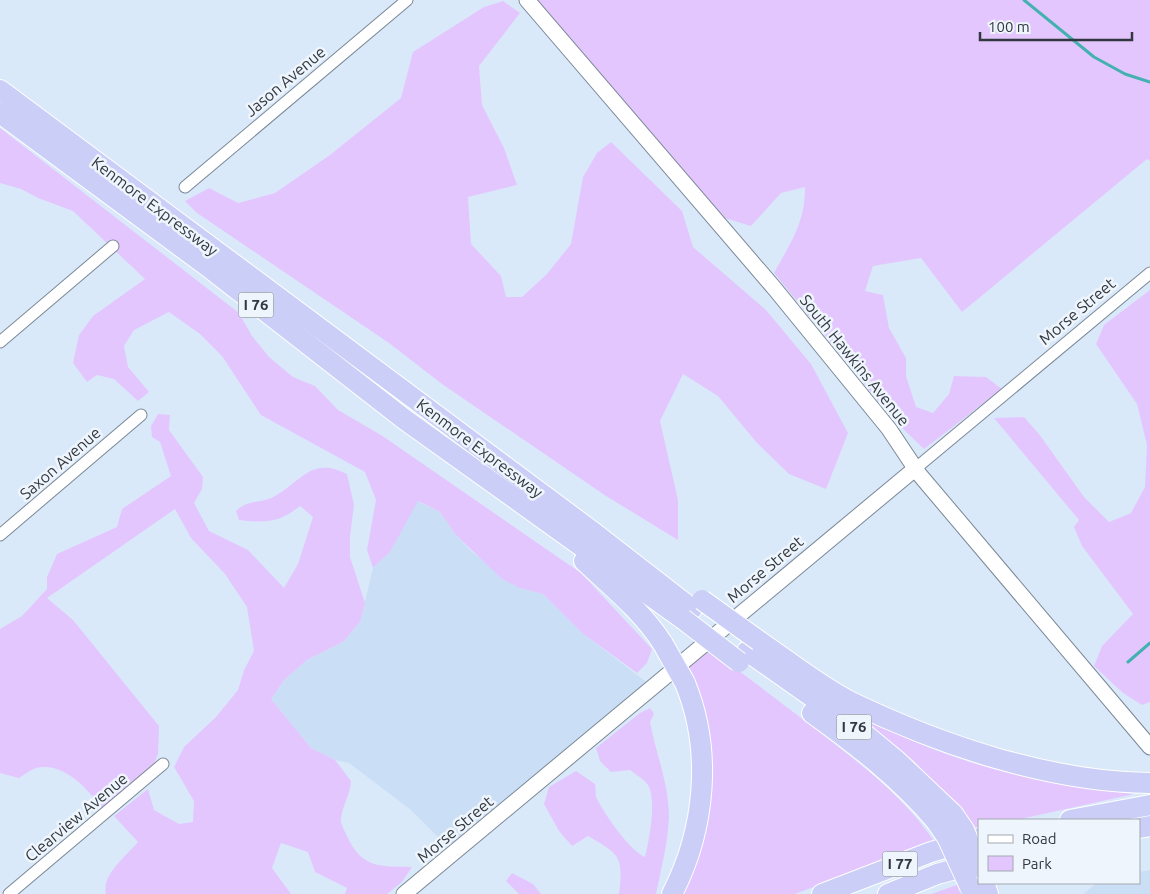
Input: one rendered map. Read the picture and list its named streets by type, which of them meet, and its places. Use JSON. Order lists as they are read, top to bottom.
{
  "streets": {
    "highway": ["Kenmore Expressway", "I 76", "I 77"],
    "street": [
      "Jason Avenue",
      "Morse Street",
      "South Hawkins Avenue",
      "Saxon Avenue",
      "Clearview Avenue"
    ]
  },
  "crossings": [
    ["Kenmore Expressway", "I 76"],
    ["Morse Street", "South Hawkins Avenue"]
  ],
  "legend": ["Road", "Park"],
  "scale_bar": "100 m"
}
